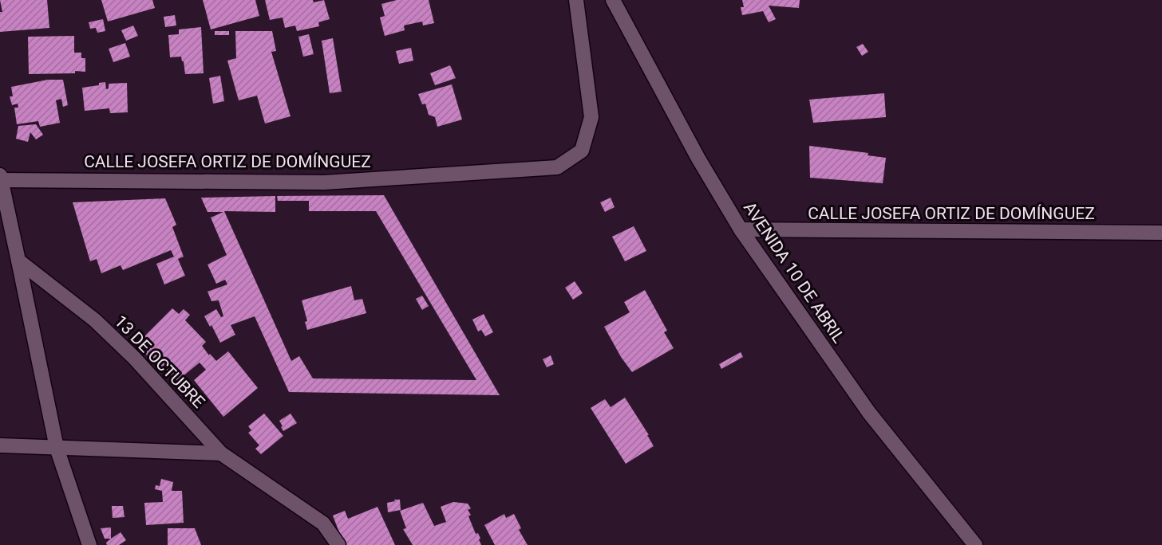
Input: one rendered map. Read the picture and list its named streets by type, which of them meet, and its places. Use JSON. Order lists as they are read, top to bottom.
{
  "streets": {
    "street": ["CALLE JOSEFA ORTIZ DE DOMÍNGUEZ", "AVENIDA 10 DE ABRIL", "13 DE OCTUBRE"]
  },
  "crossings": [
    ["CALLE JOSEFA ORTIZ DE DOMÍNGUEZ", "AVENIDA 10 DE ABRIL"]
  ]
}
